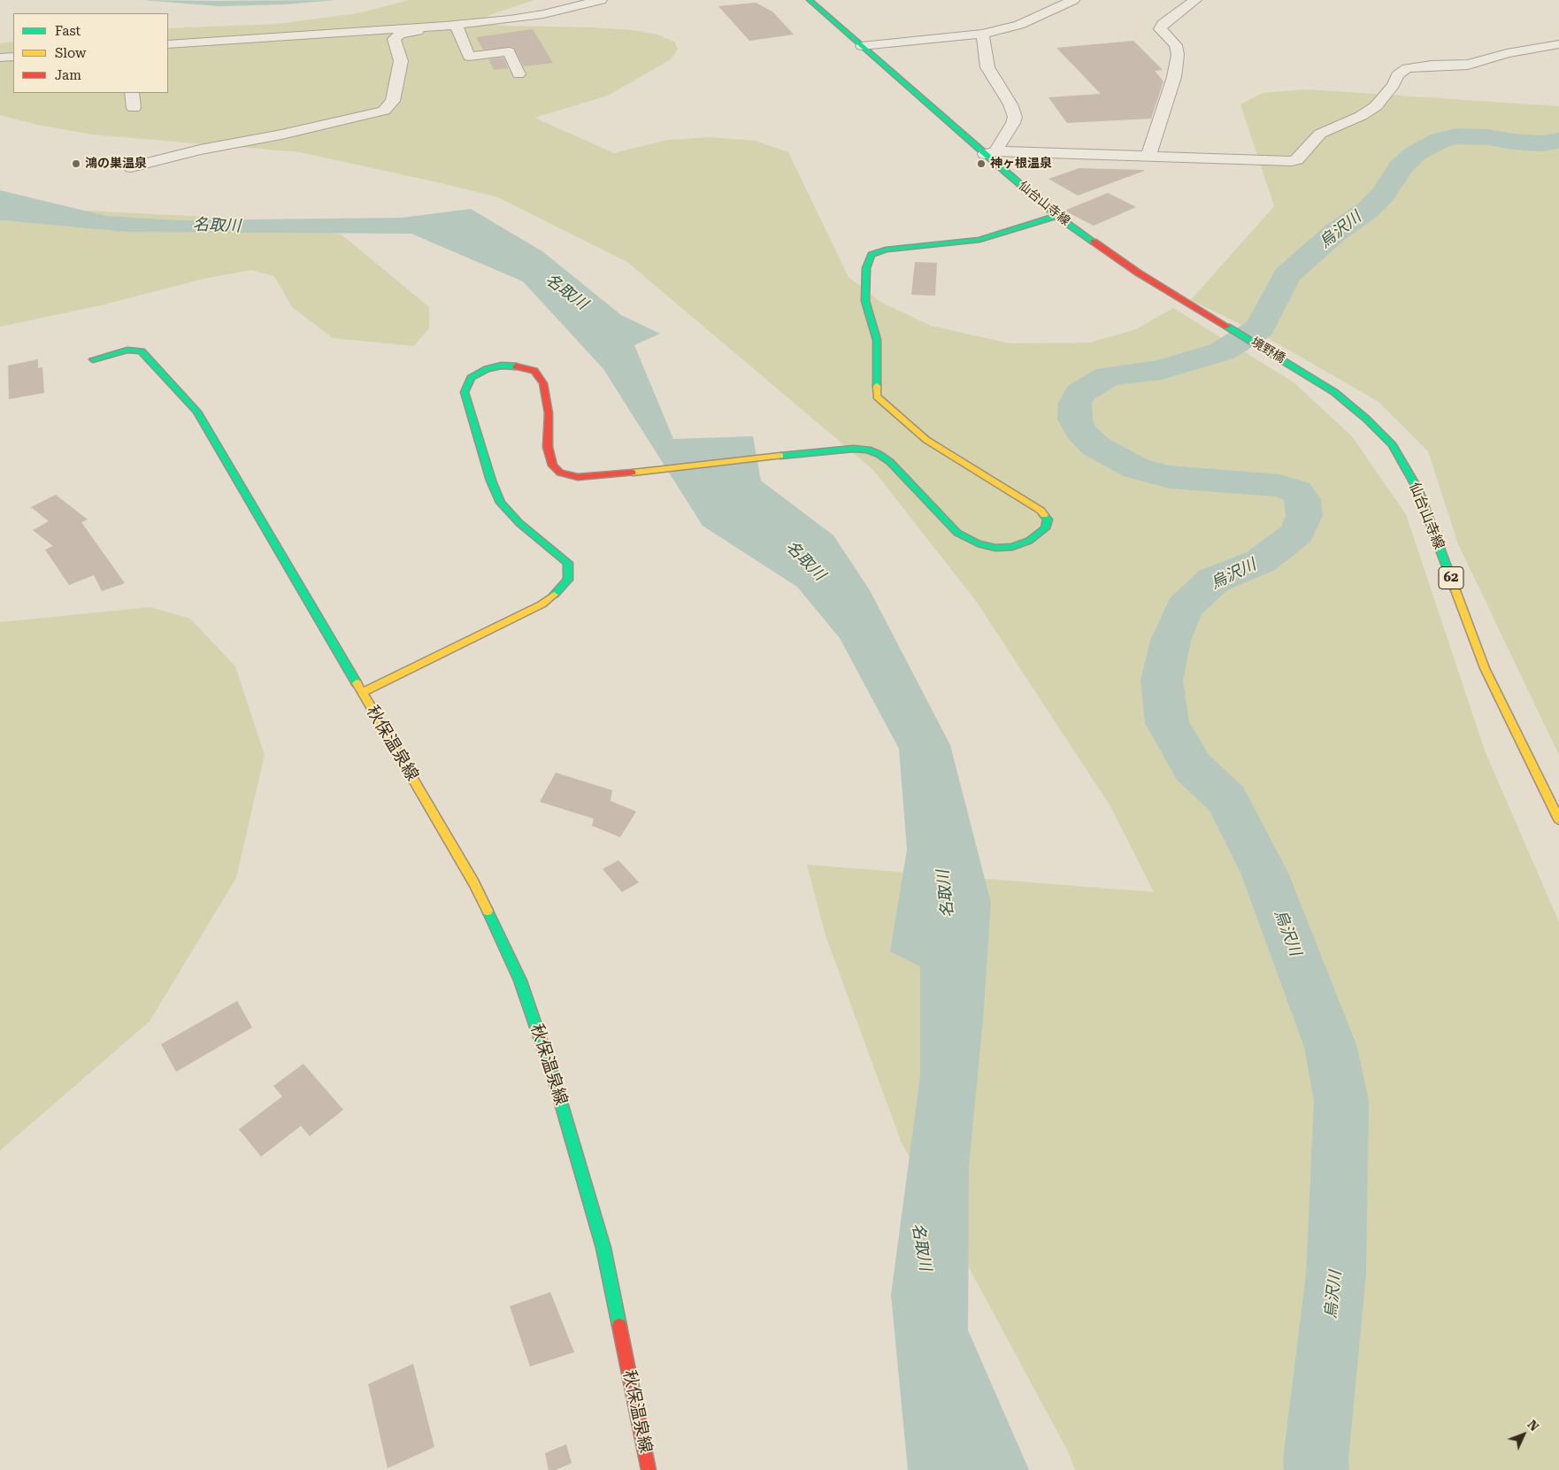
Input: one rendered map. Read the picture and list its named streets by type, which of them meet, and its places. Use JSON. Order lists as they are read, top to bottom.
{
  "streets": {
    "street": [
      "仙台山寺線",
      "境野橋",
      "62",
      "秋保温泉線"
    ]
  },
  "crossings": [
    ["仙台山寺線", "境野橋"]
  ],
  "water": ["名取川", "烏沢川"],
  "places": ["鴻の巣温泉", "神ヶ根温泉"],
  "legend": ["Fast", "Slow", "Jam"],
  "north": "top right"
}
